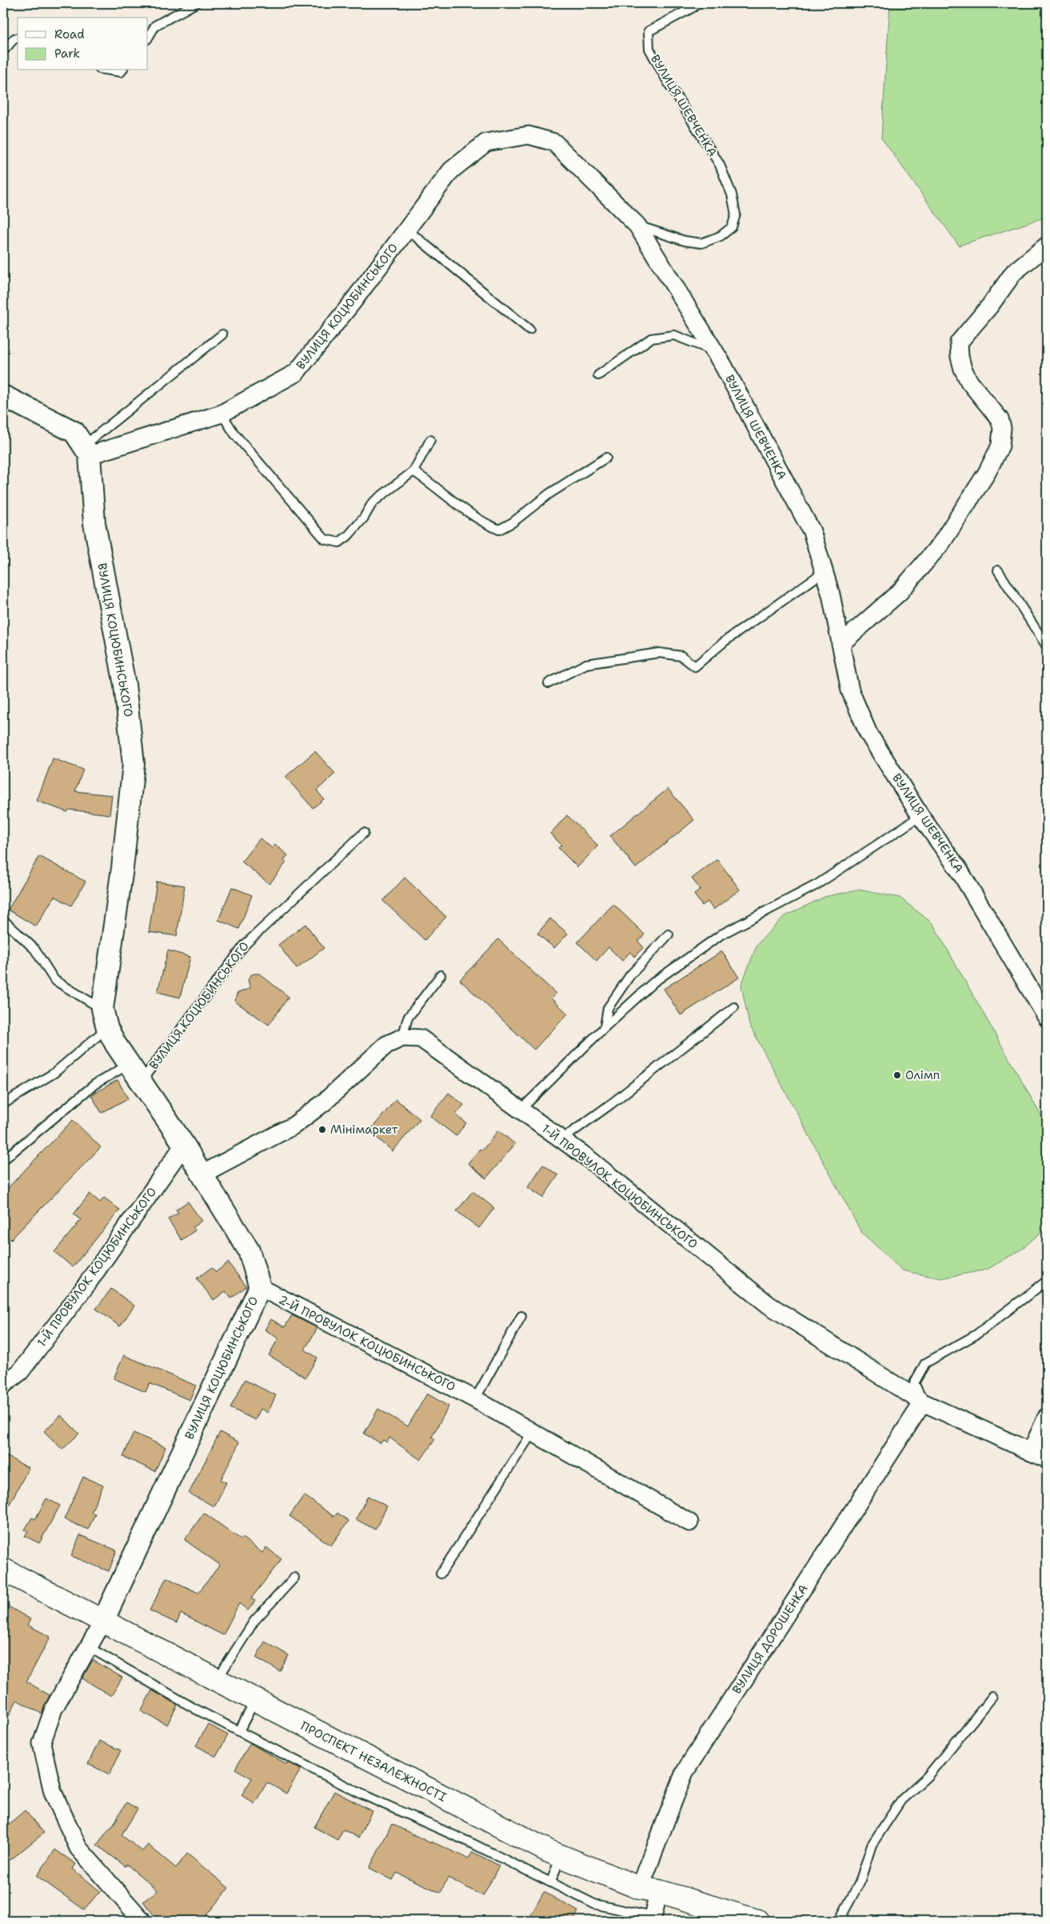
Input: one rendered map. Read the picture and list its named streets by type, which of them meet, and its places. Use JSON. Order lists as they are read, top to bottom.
{
  "streets": {
    "main road": ["ПРОСПЕКТ НЕЗАЛЕЖНОСТІ"],
    "street": [
      "ВУЛИЦЯ ШЕВЧЕНКА",
      "ВУЛИЦЯ КОЦЮБИНСЬКОГО",
      "1-Й ПРОВУЛОК КОЦЮБИНСЬКОГО",
      "2-Й ПРОВУЛОК КОЦЮБИНСЬКОГО",
      "ВУЛИЦЯ ДОРОШЕНКА"
    ]
  },
  "crossings": [
    ["ВУЛИЦЯ ШЕВЧЕНКА", "ВУЛИЦЯ КОЦЮБИНСЬКОГО"],
    ["ВУЛИЦЯ КОЦЮБИНСЬКОГО", "1-Й ПРОВУЛОК КОЦЮБИНСЬКОГО"],
    ["ВУЛИЦЯ КОЦЮБИНСЬКОГО", "2-Й ПРОВУЛОК КОЦЮБИНСЬКОГО"],
    ["ВУЛИЦЯ КОЦЮБИНСЬКОГО", "ПРОСПЕКТ НЕЗАЛЕЖНОСТІ"],
    ["1-Й ПРОВУЛОК КОЦЮБИНСЬКОГО", "ВУЛИЦЯ ДОРОШЕНКА"],
    ["ВУЛИЦЯ ДОРОШЕНКА", "ПРОСПЕКТ НЕЗАЛЕЖНОСТІ"]
  ],
  "places": ["Олімп", "Мінімаркет"],
  "legend": ["Road", "Park"]
}
